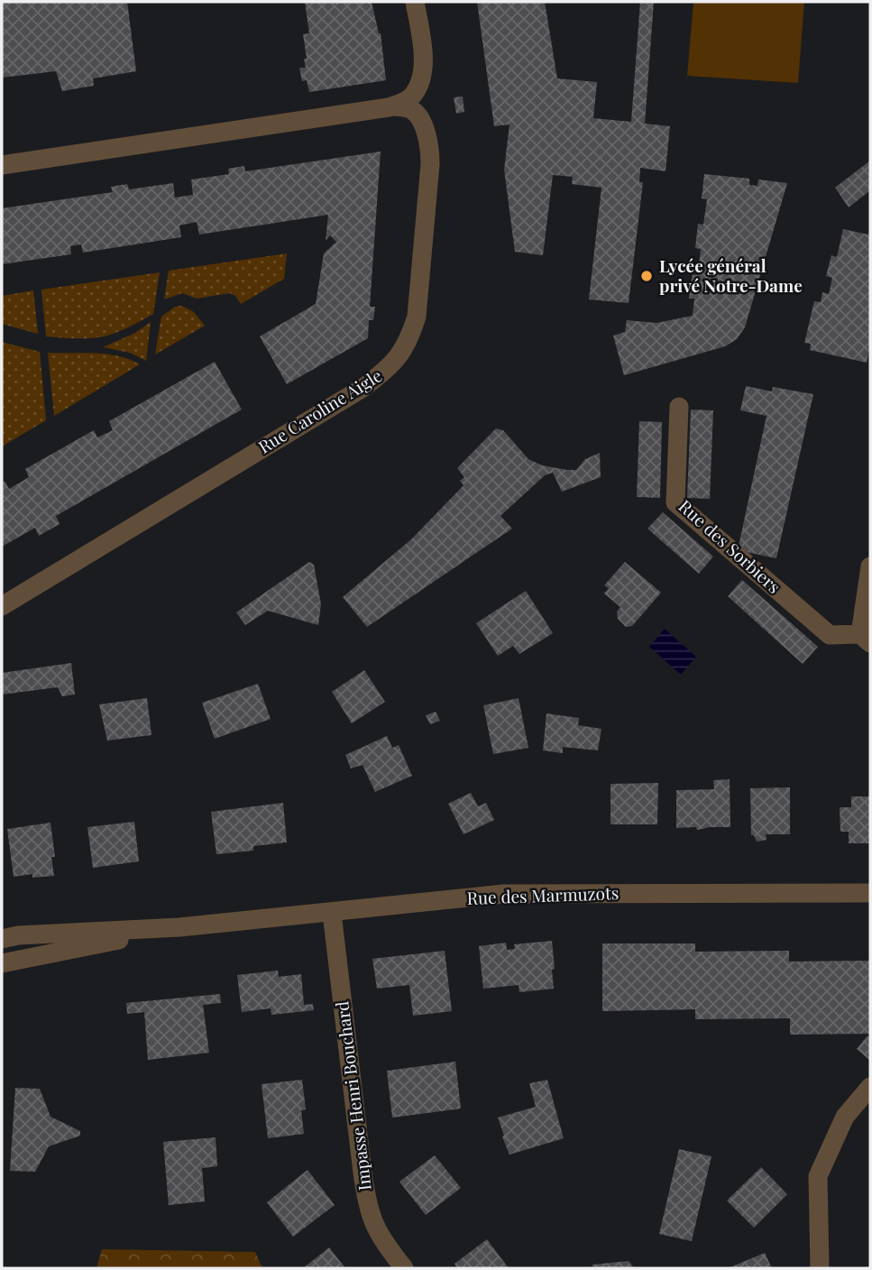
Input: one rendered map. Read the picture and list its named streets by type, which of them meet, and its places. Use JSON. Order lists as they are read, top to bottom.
{
  "streets": {
    "street": [
      "Rue Caroline Aigle",
      "Rue des Sorbiers",
      "Rue des Marmuzots",
      "Impasse Henri Bouchard"
    ]
  },
  "crossings": [
    ["Rue des Marmuzots", "Impasse Henri Bouchard"]
  ],
  "places": ["Lycée général privé Notre-Dame"]
}
